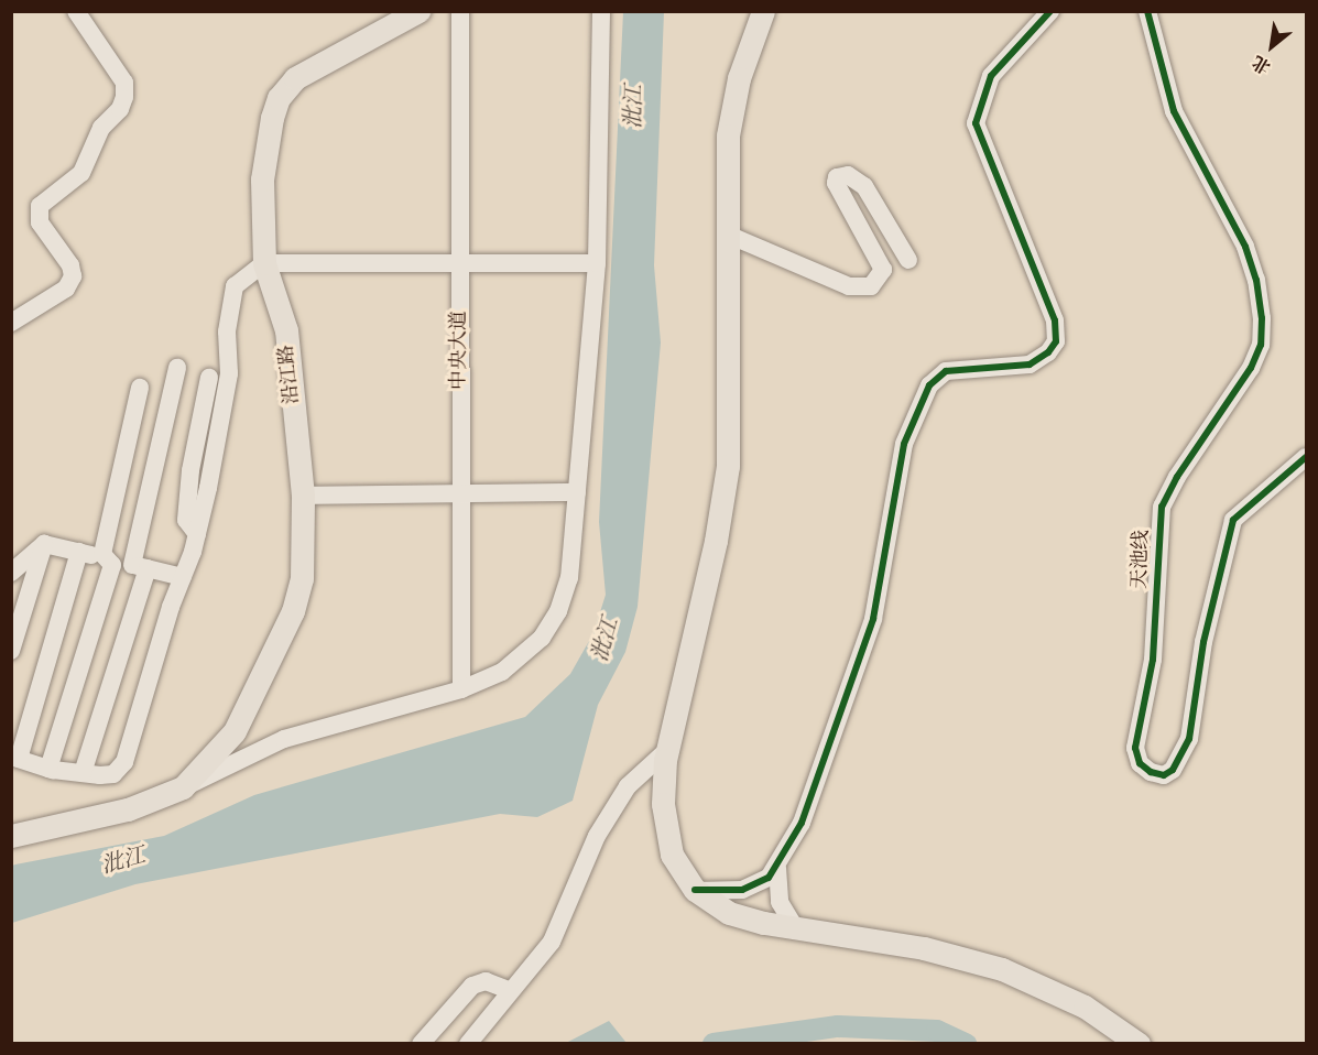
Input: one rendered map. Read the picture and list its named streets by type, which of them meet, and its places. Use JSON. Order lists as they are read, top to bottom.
{
  "streets": {
    "main road": ["沿江路"],
    "street": ["中央大道", "天池线"]
  },
  "water": ["沘江"],
  "north": "bottom left"
}
